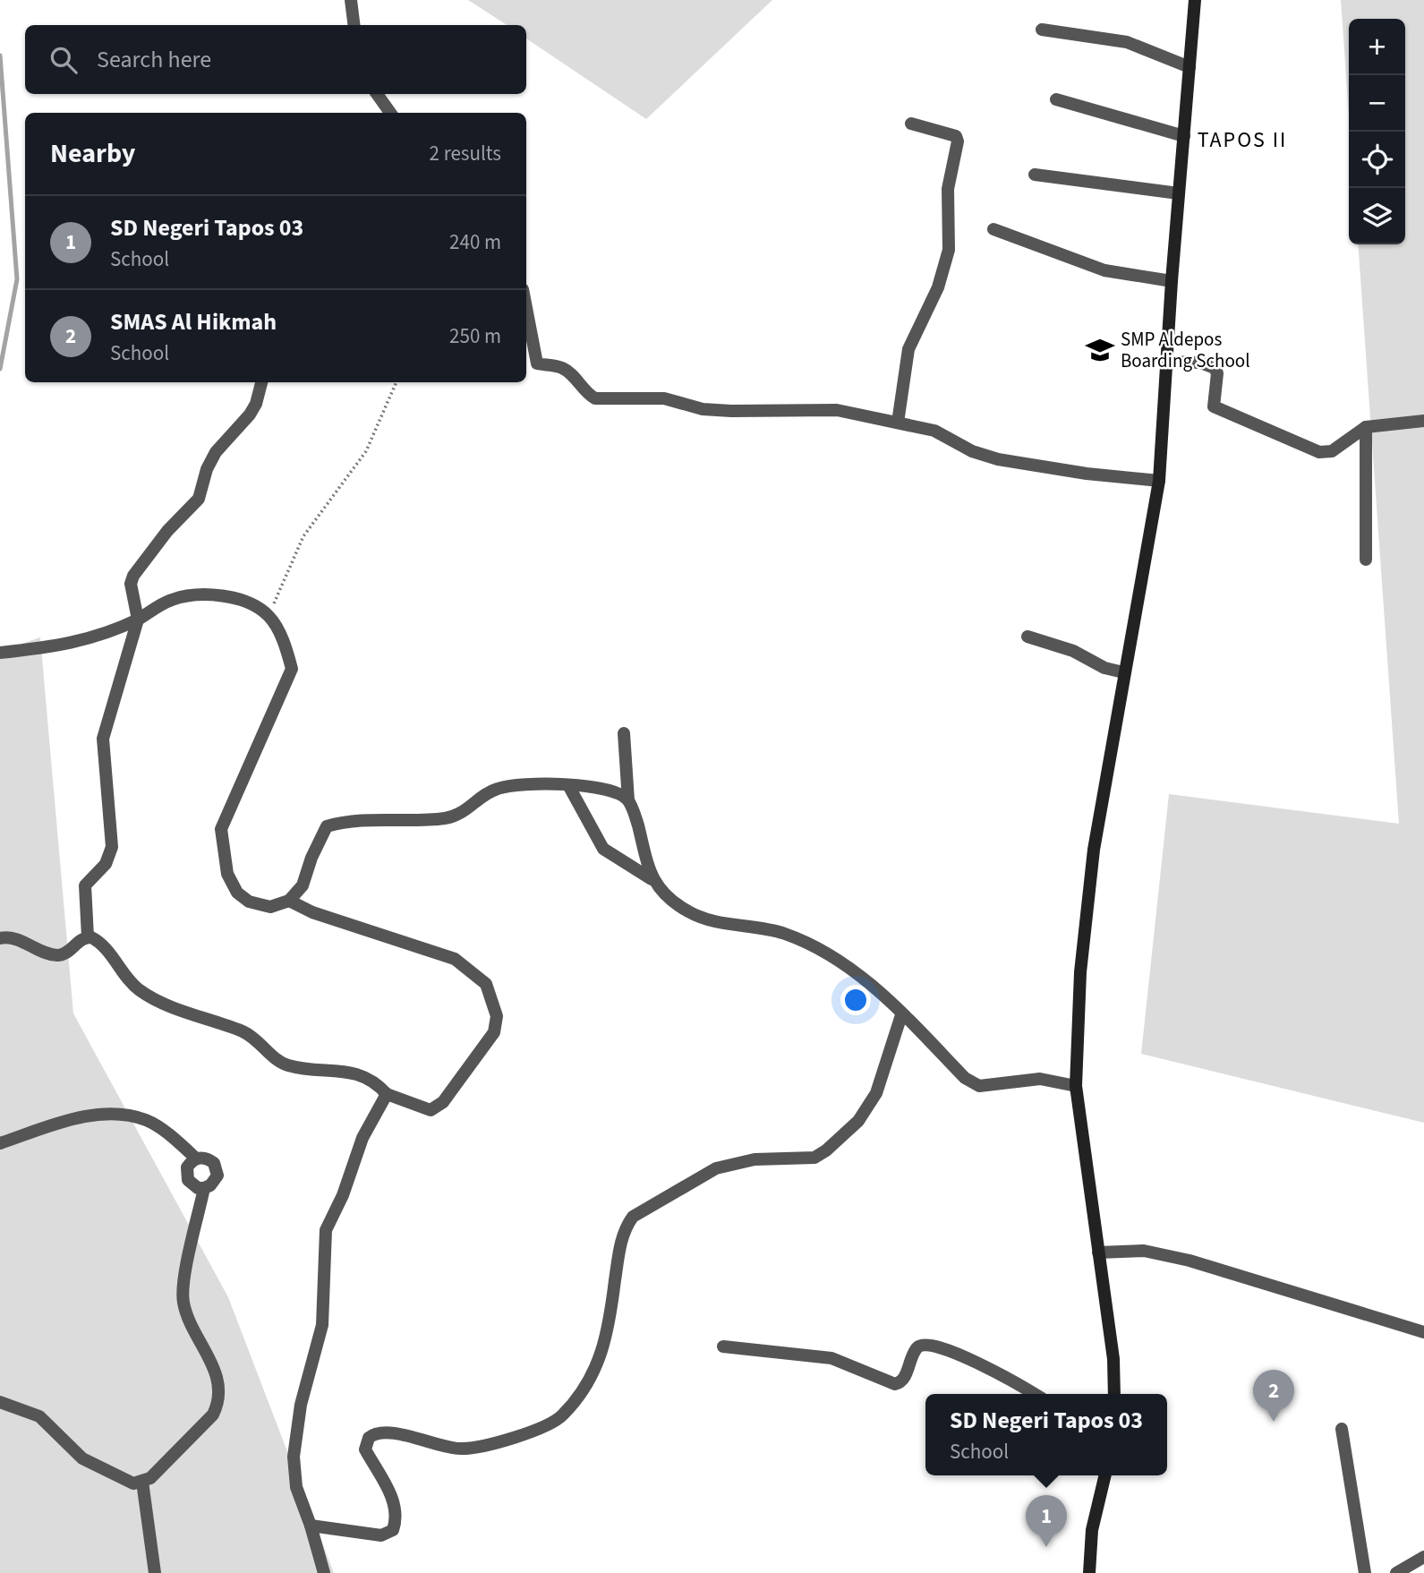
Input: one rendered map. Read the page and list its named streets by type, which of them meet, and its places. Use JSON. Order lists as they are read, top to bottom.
{
  "districts": ["TAPOS II"],
  "places": {
    "school or university": ["SMP Aldepos Boarding School"]
  },
  "page": {
    "map_buttons": ["+", "−"],
    "search": "Search here",
    "heading": ["Nearby", "2 results"],
    "list": [
      {
        "mark": "1",
        "name": "SD Negeri Tapos 03",
        "note": "School",
        "value": "240 m"
      },
      {
        "mark": "2",
        "name": "SMAS Al Hikmah",
        "note": "School",
        "value": "250 m"
      }
    ],
    "pins": ["2", "1"],
    "popup": ["SD Negeri Tapos 03", "School"]
  }
}
